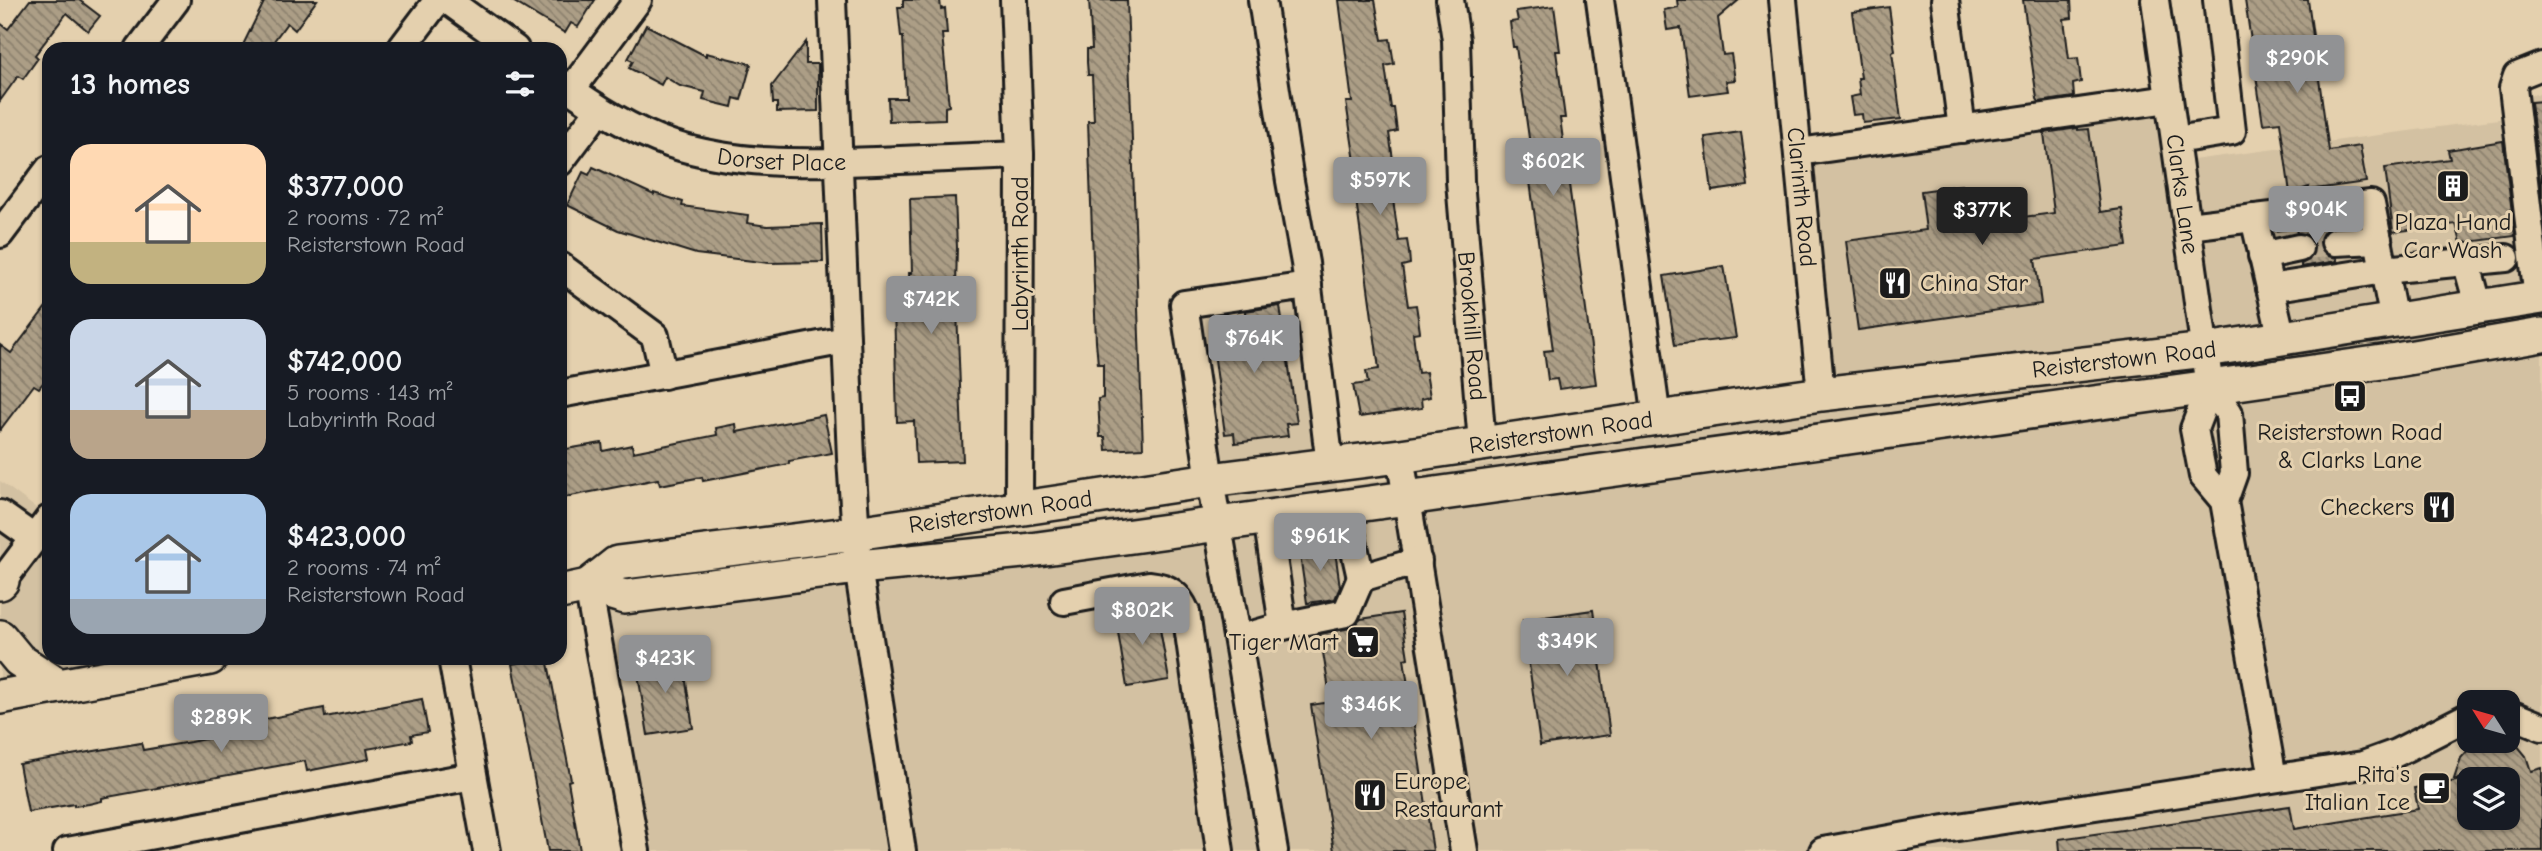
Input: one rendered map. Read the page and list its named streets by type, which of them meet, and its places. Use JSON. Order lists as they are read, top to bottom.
{
  "streets": {
    "main road": ["Reisterstown Road"],
    "street": [
      "Dorset Place",
      "Clarks Lane",
      "Clarinth Road",
      "Labyrinth Road",
      "Brookhill Road"
    ]
  },
  "crossings": [
    ["Dorset Place", "Labyrinth Road"],
    ["Clarks Lane", "Reisterstown Road"],
    ["Clarinth Road", "Reisterstown Road"],
    ["Labyrinth Road", "Reisterstown Road"],
    ["Brookhill Road", "Reisterstown Road"]
  ],
  "places": {
    "building": ["Plaza Hand Car Wash"],
    "restaurant": ["China Star", "Checkers", "Europe Restaurant"],
    "bus stop": ["Reisterstown Road & Clarks Lane"],
    "supermarket": ["Tiger Mart"],
    "cafe": ["Rita's Italian Ice"]
  },
  "north": "top left",
  "page": {
    "price": [
      "$290K",
      "$602K",
      "$597K",
      "$904K",
      "$377K",
      "$742K",
      "$764K",
      "$961K",
      "$802K",
      "$349K",
      "$423K",
      "$346K",
      "$289K"
    ],
    "heading": "13 homes",
    "list": [
      {
        "name": "$377,000",
        "note": "2 rooms · 72 m² · Reisterstown Road"
      },
      {
        "name": "$742,000",
        "note": "5 rooms · 143 m² · Labyrinth Road"
      },
      {
        "name": "$423,000",
        "note": "2 rooms · 74 m² · Reisterstown Road"
      }
    ]
  }
}
